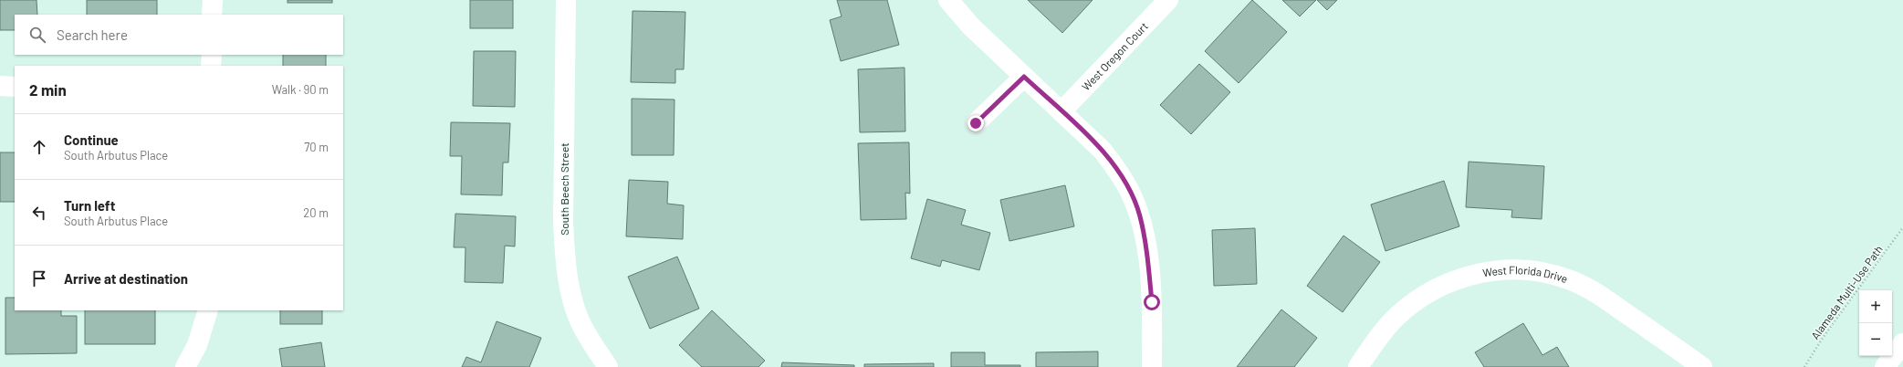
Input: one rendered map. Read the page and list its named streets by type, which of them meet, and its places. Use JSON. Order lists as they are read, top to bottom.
{
  "streets": {
    "street": ["West Oregon Court", "South Beech Street", "West Florida Drive"],
    "path": ["Alameda Multi-Use Path"]
  },
  "page": {
    "search": "Search here",
    "heading": ["2 min", "Walk · 90 m"],
    "list": [
      ["Continue", "South Arbutus Place", "70 m"],
      ["Turn left", "South Arbutus Place", "20 m"],
      "Arrive at destination"
    ],
    "map_buttons": ["+", "−"]
  }
}
